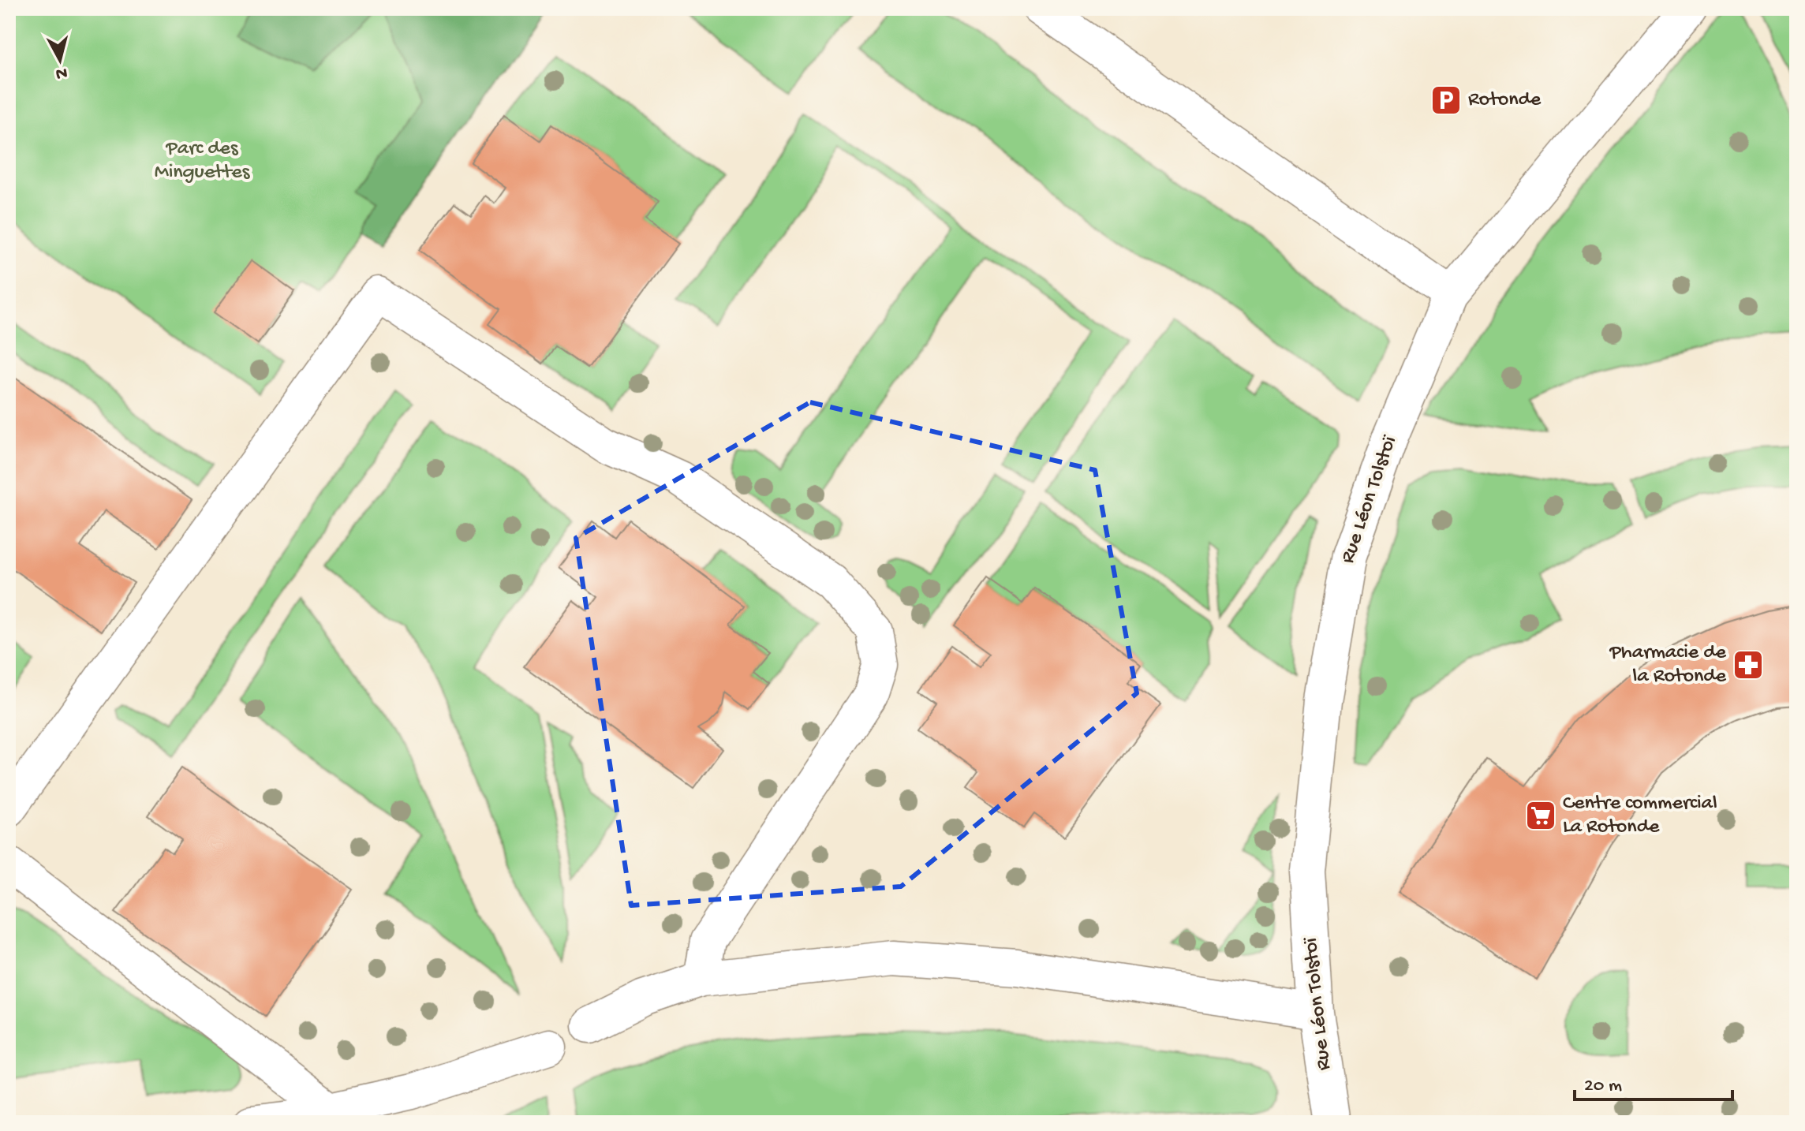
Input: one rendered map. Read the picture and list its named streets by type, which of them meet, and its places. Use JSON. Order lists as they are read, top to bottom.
{
  "streets": {
    "street": ["Rue Léon Tolstoï"]
  },
  "parks": ["Parc des Minguettes"],
  "places": {
    "parking": ["Rotonde"],
    "pharmacy": ["Pharmacie de la Rotonde"],
    "supermarket": ["Centre commercial La Rotonde"]
  },
  "scale_bar": "20 m",
  "north": "bottom"
}
